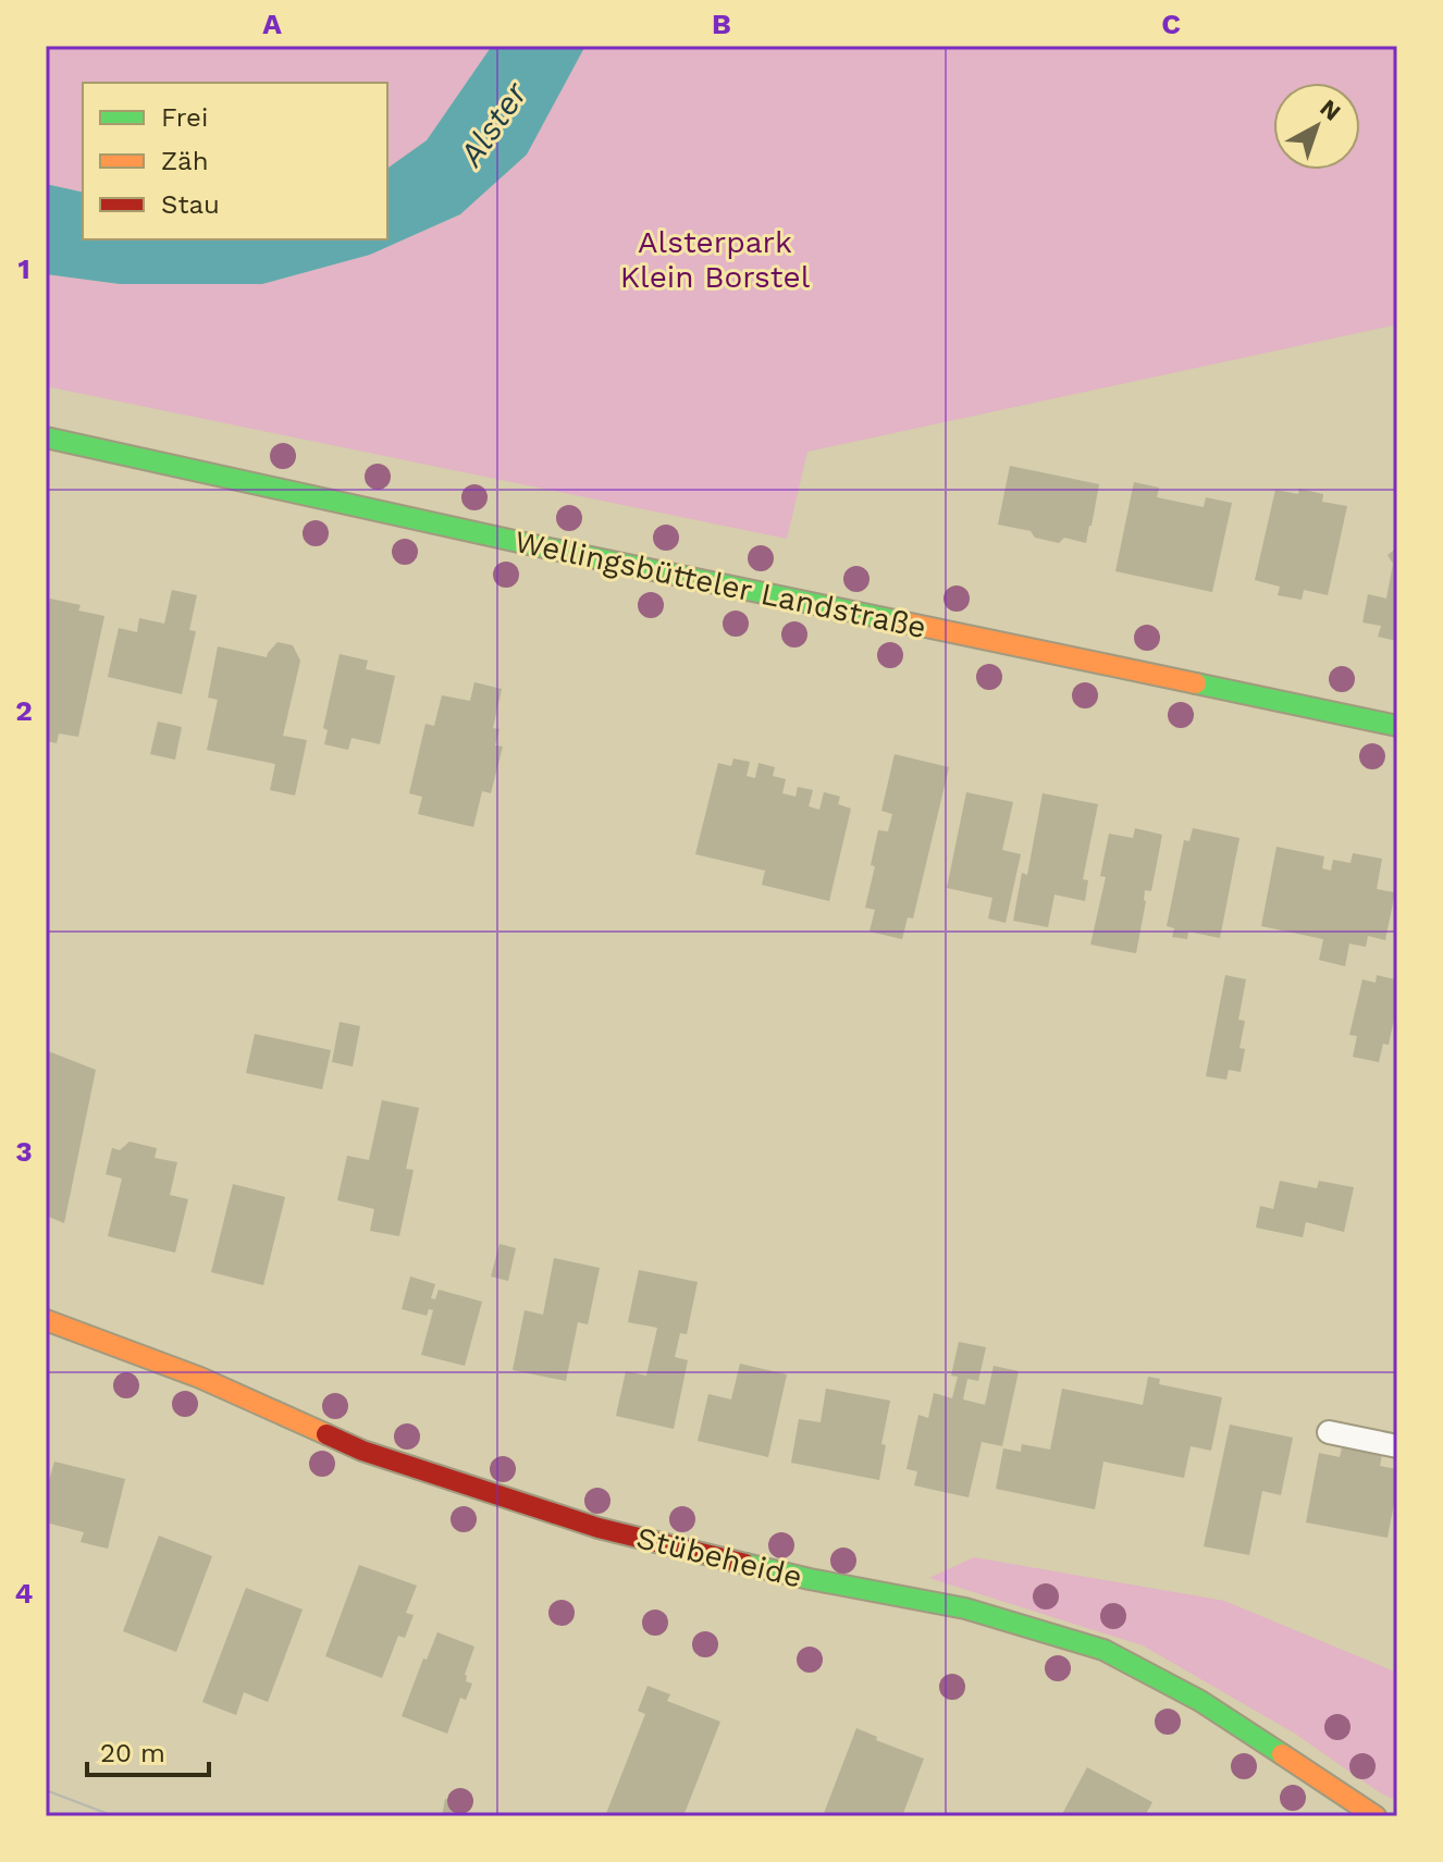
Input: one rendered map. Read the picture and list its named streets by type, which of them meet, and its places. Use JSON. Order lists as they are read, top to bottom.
{
  "streets": {
    "street": ["Wellingsbütteler Landstraße", "Stübeheide"]
  },
  "water": ["Alster"],
  "parks": ["Alsterpark Klein Borstel"],
  "legend": ["Frei", "Zäh", "Stau"],
  "scale_bar": "20 m",
  "north": "top right",
  "grid": {
    "columns": ["A", "B", "C"],
    "rows": [
      "1",
      "2",
      "3",
      "4"
    ]
  }
}
